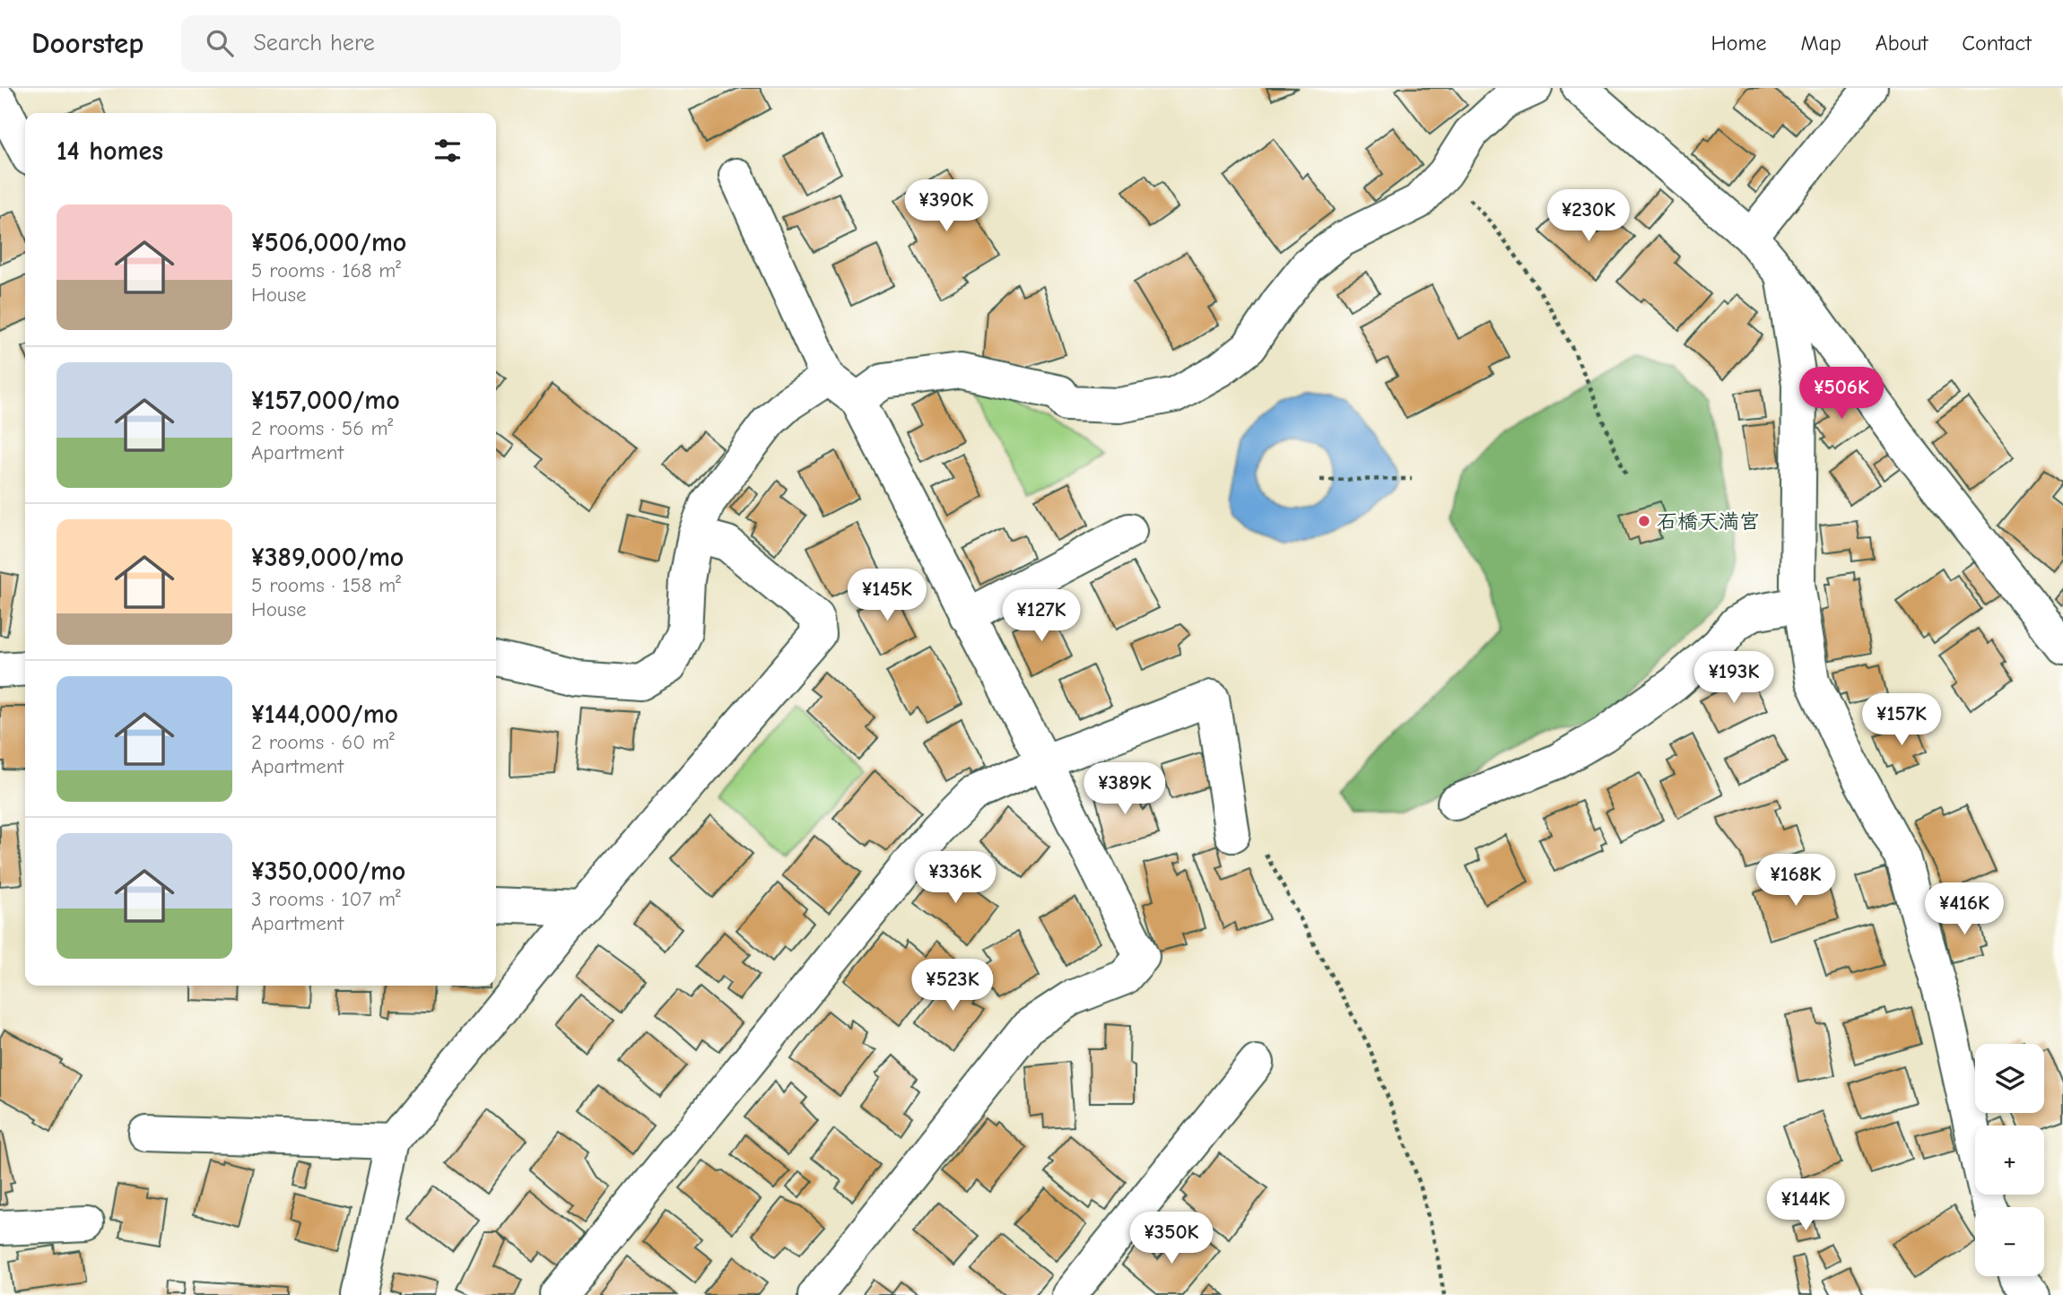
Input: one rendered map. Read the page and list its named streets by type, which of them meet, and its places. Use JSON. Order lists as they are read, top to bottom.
{
  "places": ["石橋天満宮"],
  "page": {
    "header": "Doorstep",
    "search": "Search here",
    "nav": [
      "Home",
      "Map",
      "About",
      "Contact"
    ],
    "heading": "14 homes",
    "price": [
      "¥390K",
      "¥230K",
      "¥506K",
      "¥145K",
      "¥127K",
      "¥193K",
      "¥157K",
      "¥389K",
      "¥336K",
      "¥168K",
      "¥416K",
      "¥523K",
      "¥144K",
      "¥350K"
    ],
    "list": [
      {
        "name": "¥506,000/mo",
        "note": "5 rooms · 168 m² · House"
      },
      {
        "name": "¥157,000/mo",
        "note": "2 rooms · 56 m² · Apartment"
      },
      {
        "name": "¥389,000/mo",
        "note": "5 rooms · 158 m² · House"
      },
      {
        "name": "¥144,000/mo",
        "note": "2 rooms · 60 m² · Apartment"
      },
      {
        "name": "¥350,000/mo",
        "note": "3 rooms · 107 m² · Apartment"
      }
    ],
    "map_buttons": ["+", "−"]
  }
}
